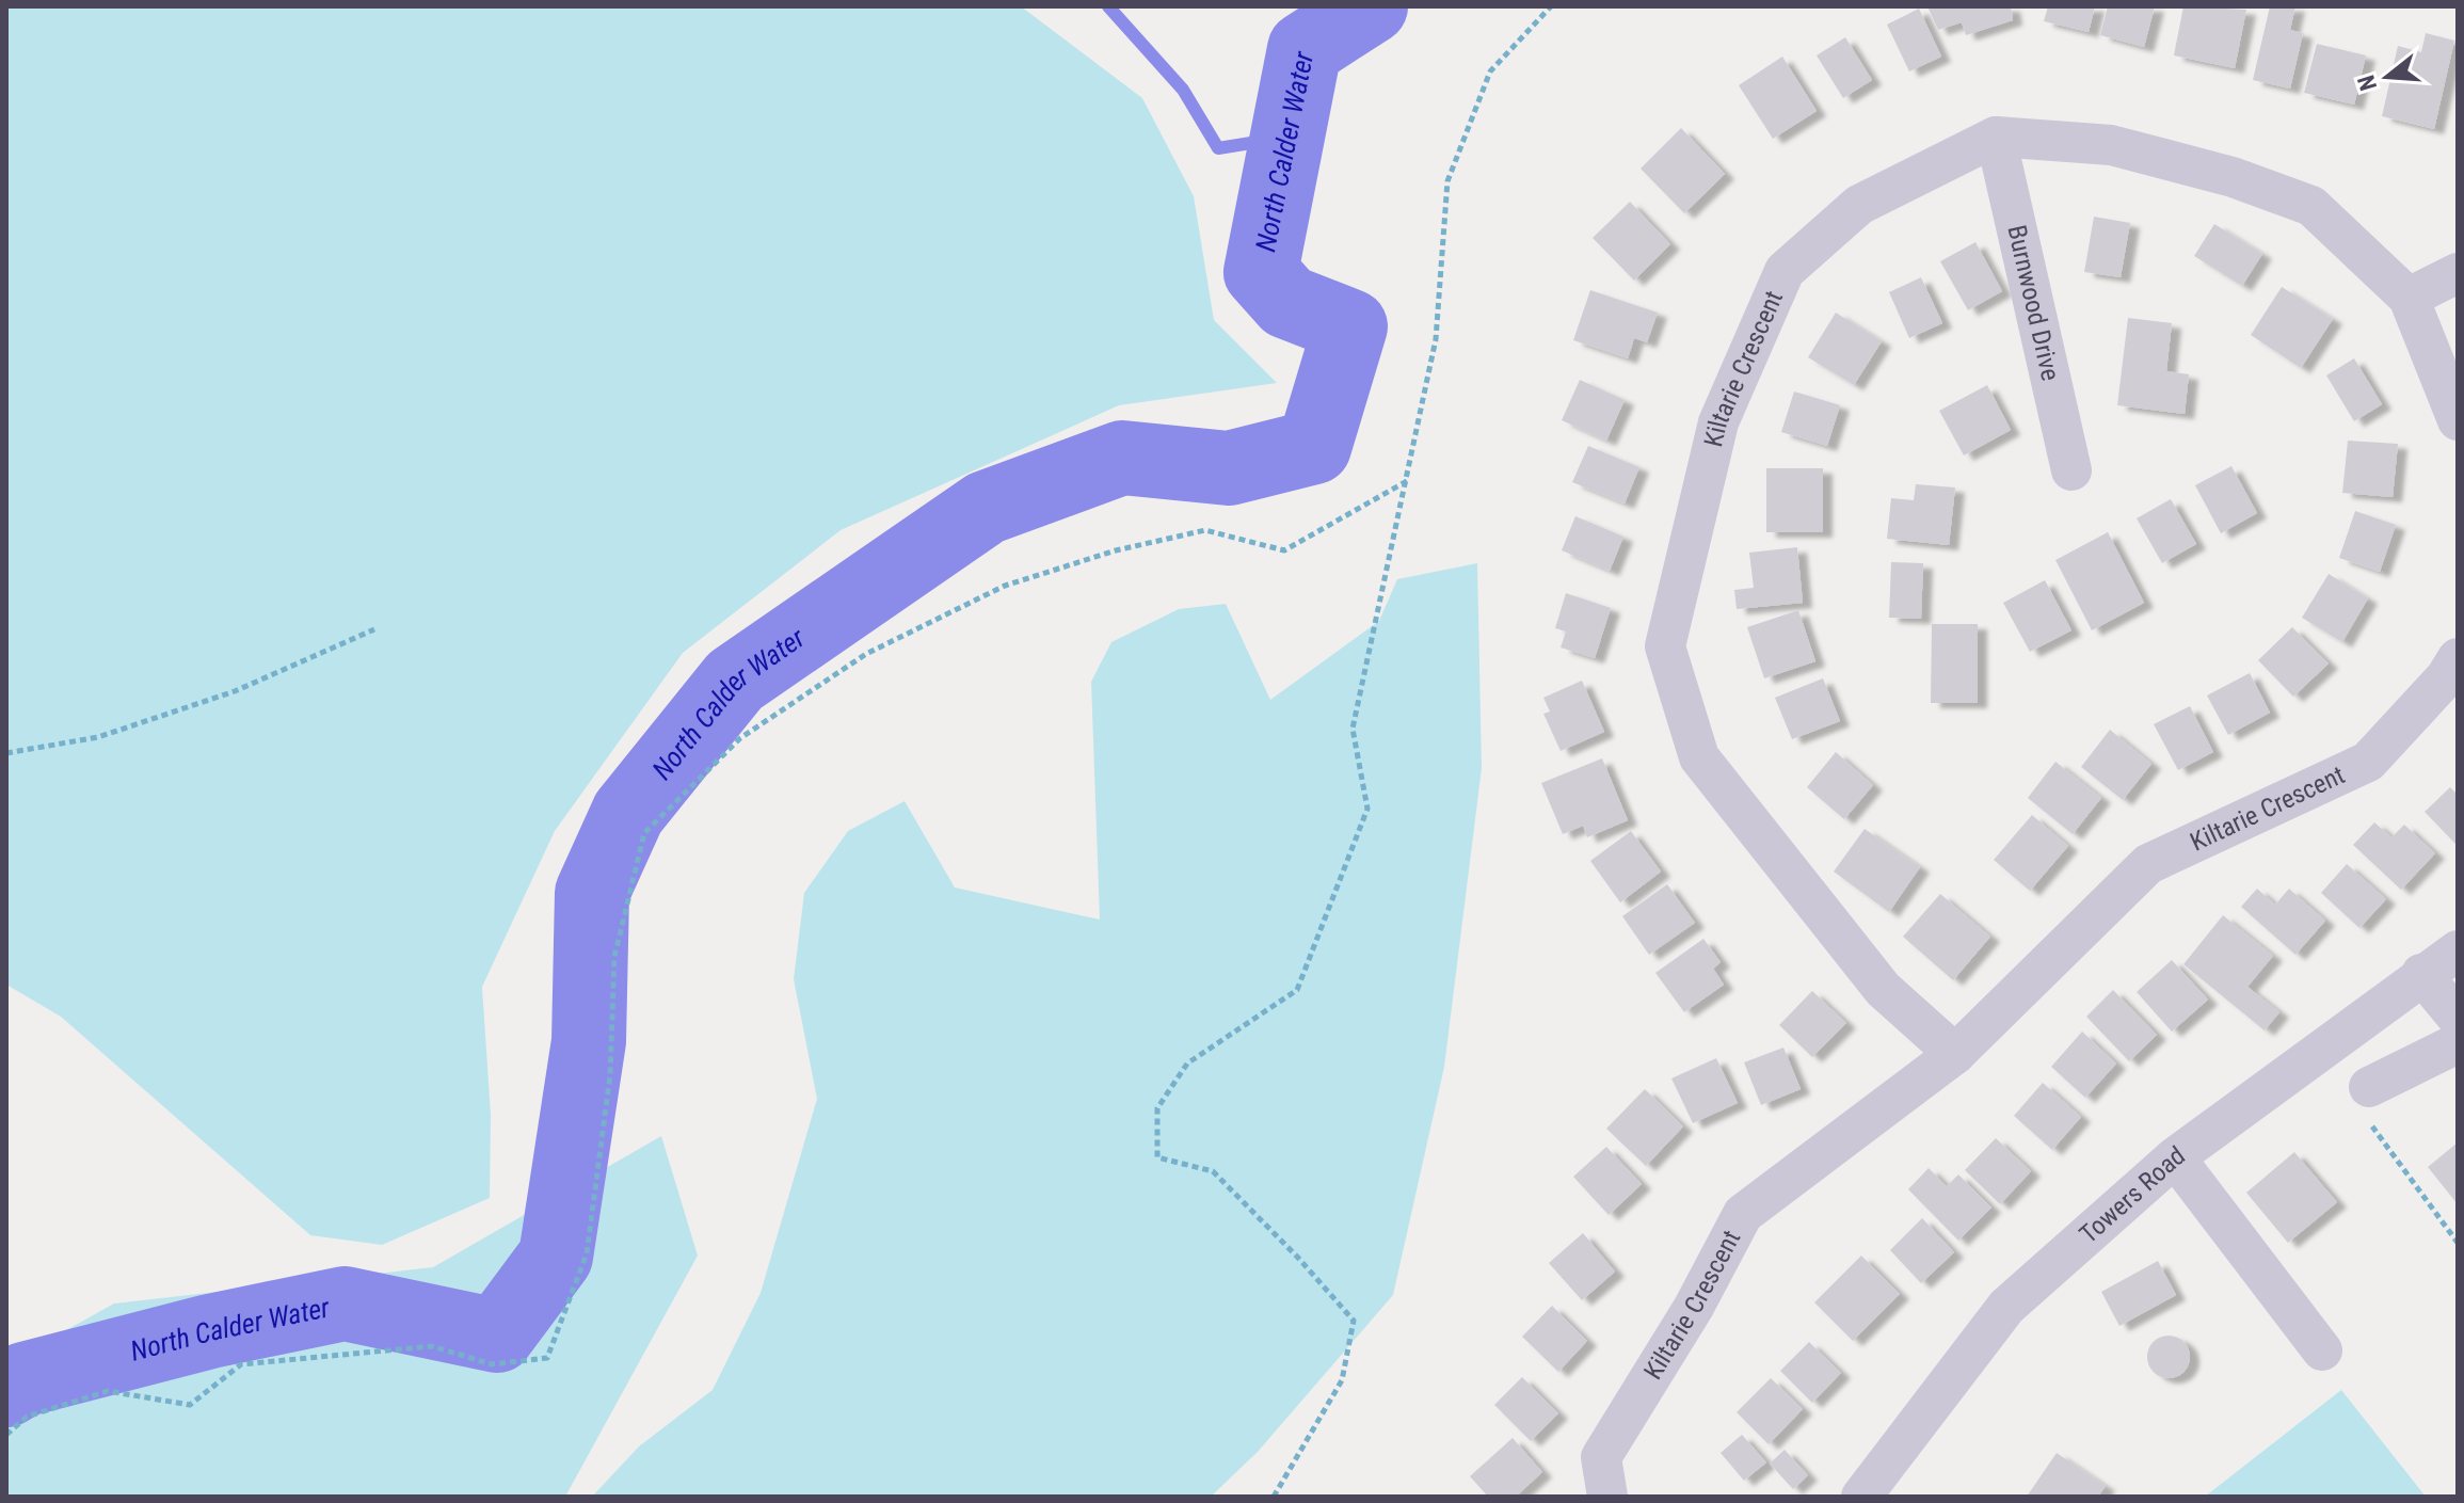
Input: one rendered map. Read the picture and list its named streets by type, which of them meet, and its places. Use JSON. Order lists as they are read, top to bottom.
{
  "streets": {
    "street": ["Burnwood Drive", "Kiltarie Crescent", "Towers Road"]
  },
  "crossings": [
    ["Burnwood Drive", "Kiltarie Crescent"]
  ],
  "water": ["North Calder Water"],
  "north": "left"
}
